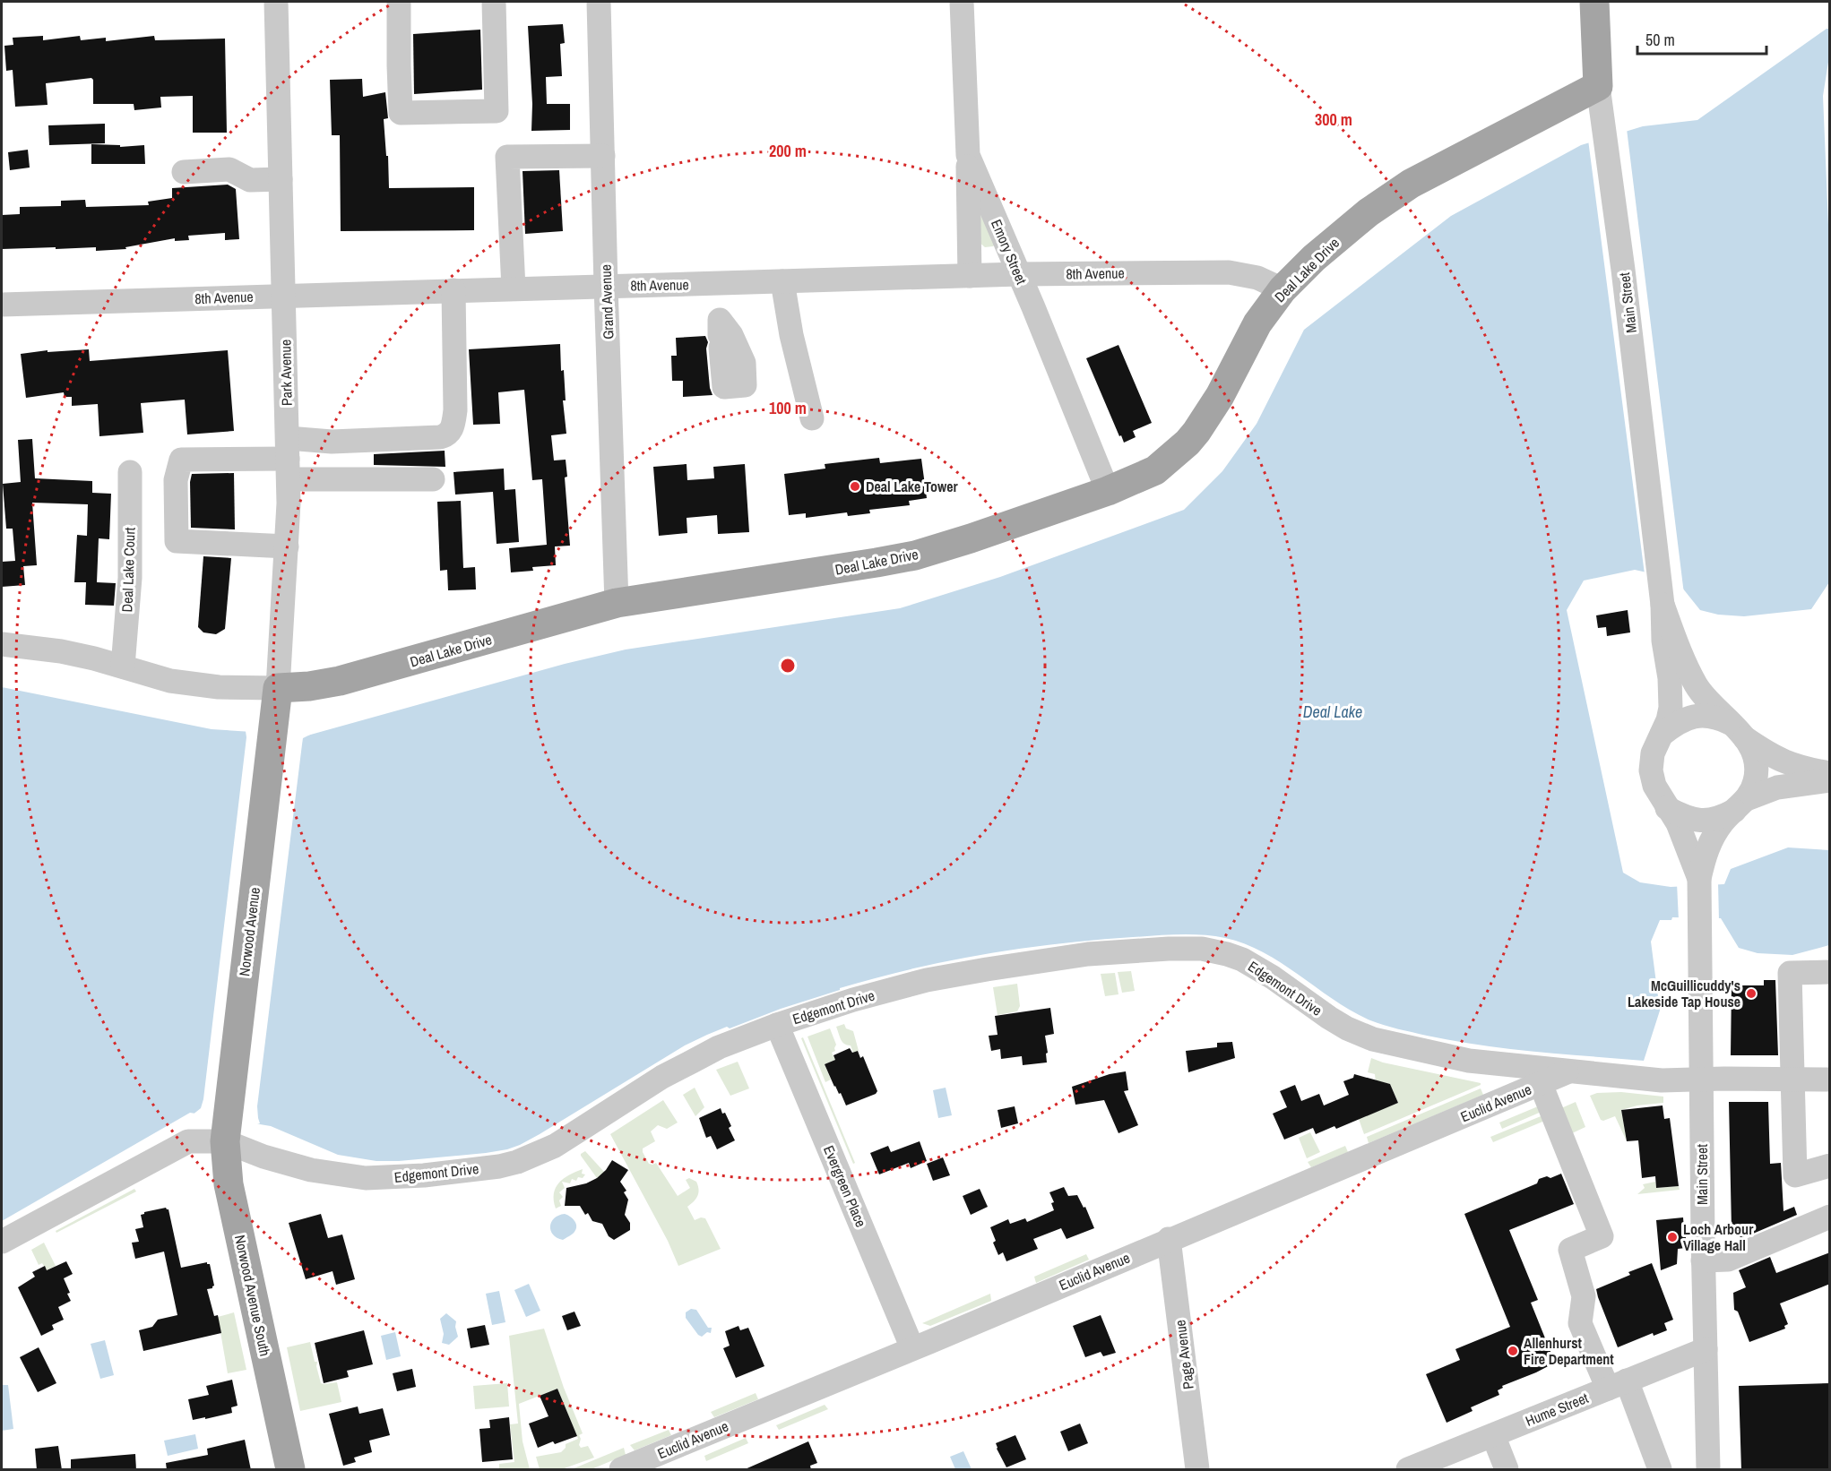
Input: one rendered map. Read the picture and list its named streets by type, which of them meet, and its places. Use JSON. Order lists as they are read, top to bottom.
{
  "streets": {
    "main road": [
      "Deal Lake Drive",
      "Main Street",
      "Park Avenue",
      "Norwood Avenue",
      "Norwood Avenue South"
    ],
    "street": [
      "Emory Street",
      "8th Avenue",
      "Grand Avenue",
      "Deal Lake Court",
      "Edgemont Drive",
      "Euclid Avenue",
      "Evergreen Place",
      "Page Avenue",
      "Hume Street"
    ]
  },
  "crossings": [
    ["Emory Street", "Deal Lake Drive"],
    ["Emory Street", "8th Avenue"],
    ["Deal Lake Drive", "8th Avenue"],
    ["Deal Lake Drive", "Grand Avenue"],
    ["Deal Lake Drive", "Main Street"],
    ["Deal Lake Drive", "Park Avenue"],
    ["Deal Lake Drive", "Deal Lake Court"],
    ["8th Avenue", "Grand Avenue"],
    ["8th Avenue", "Park Avenue"],
    ["Main Street", "Edgemont Drive"],
    ["Main Street", "Hume Street"],
    ["Park Avenue", "Norwood Avenue"],
    ["Norwood Avenue", "Edgemont Drive"],
    ["Norwood Avenue", "Norwood Avenue South"],
    ["Edgemont Drive", "Euclid Avenue"],
    ["Edgemont Drive", "Evergreen Place"],
    ["Edgemont Drive", "Norwood Avenue South"],
    ["Euclid Avenue", "Evergreen Place"],
    ["Euclid Avenue", "Page Avenue"]
  ],
  "water": ["Deal Lake"],
  "places": [
    "Deal Lake Tower",
    "McGuillicuddy's Lakeside Tap House",
    "Loch Arbour Village Hall",
    "Allenhurst Fire Department"
  ],
  "scale_bar": "50 m",
  "rings": ["300 m", "200 m", "100 m"]
}
